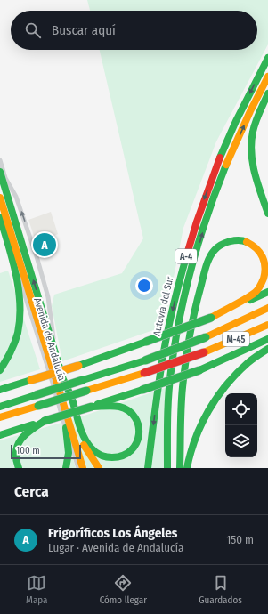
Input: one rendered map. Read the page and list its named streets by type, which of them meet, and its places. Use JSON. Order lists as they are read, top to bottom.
{
  "streets": {
    "main road": [
      "A-4",
      "Autovía del Sur",
      "Avenida de Andalucía",
      "M-45"
    ]
  },
  "scale_bar": "100 m",
  "page": {
    "search": "Buscar aquí",
    "pins": "A",
    "scale": "100 m",
    "heading": "Cerca",
    "list": [
      {
        "mark": "A",
        "name": "Frigoríficos Los Ángeles",
        "note": "Lugar · Avenida de Andalucía",
        "value": "150 m"
      }
    ],
    "nav": ["Mapa", "Cómo llegar", "Guardados"]
  }
}
